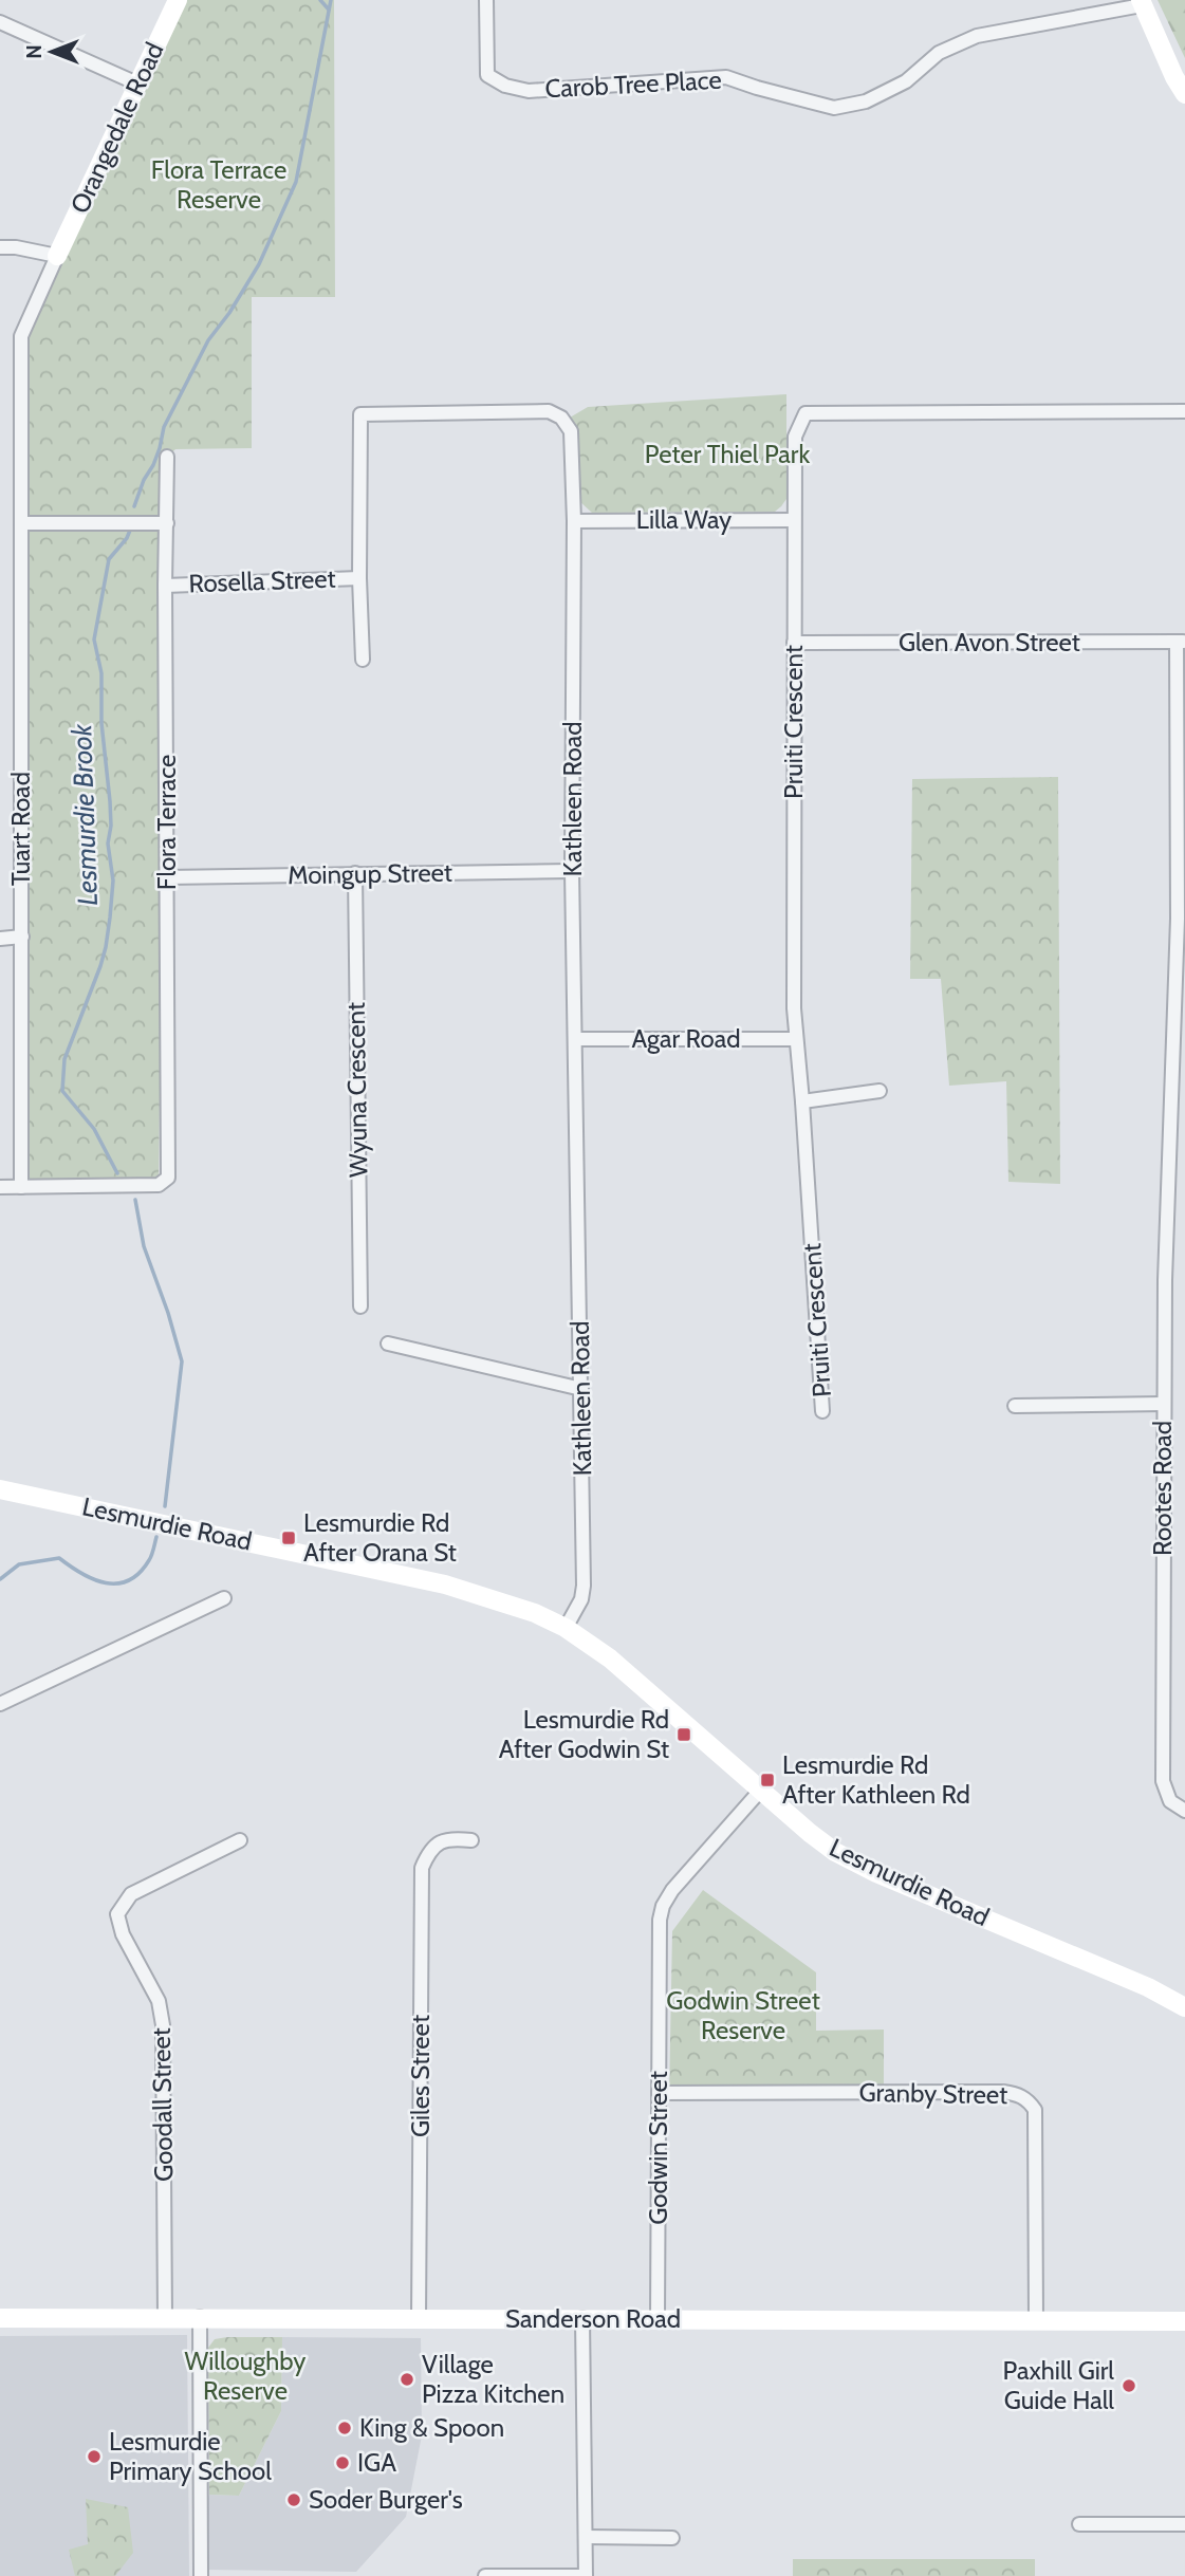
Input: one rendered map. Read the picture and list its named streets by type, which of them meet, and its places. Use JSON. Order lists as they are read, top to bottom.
{
  "streets": {
    "street": [
      "Carob Tree Place",
      "Orangedale Road",
      "Lilla Way",
      "Rosella Street",
      "Glen Avon Street",
      "Pruiti Crescent",
      "Kathleen Road",
      "Flora Terrace",
      "Tuart Road",
      "Moingup Street",
      "Agar Road",
      "Wyuna Crescent",
      "Rootes Road",
      "Lesmurdie Road",
      "Giles Street",
      "Granby Street",
      "Goodall Street",
      "Godwin Street",
      "Sanderson Road"
    ]
  },
  "crossings": [
    ["Orangedale Road", "Tuart Road"],
    ["Lilla Way", "Pruiti Crescent"],
    ["Lilla Way", "Kathleen Road"],
    ["Rosella Street", "Kathleen Road"],
    ["Rosella Street", "Flora Terrace"],
    ["Glen Avon Street", "Pruiti Crescent"],
    ["Glen Avon Street", "Rootes Road"],
    ["Pruiti Crescent", "Agar Road"],
    ["Kathleen Road", "Moingup Street"],
    ["Kathleen Road", "Agar Road"],
    ["Kathleen Road", "Lesmurdie Road"],
    ["Flora Terrace", "Tuart Road"],
    ["Flora Terrace", "Moingup Street"],
    ["Moingup Street", "Wyuna Crescent"],
    ["Lesmurdie Road", "Godwin Street"],
    ["Giles Street", "Sanderson Road"],
    ["Granby Street", "Godwin Street"],
    ["Granby Street", "Sanderson Road"],
    ["Goodall Street", "Sanderson Road"],
    ["Godwin Street", "Sanderson Road"]
  ],
  "water": ["Lesmurdie Brook"],
  "parks": [
    "Flora Terrace Reserve",
    "Peter Thiel Park",
    "Godwin Street Reserve",
    "Willoughby Reserve"
  ],
  "places": {
    "transit": ["Lesmurdie Rd After Orana St", "Lesmurdie Rd After Godwin St", "Lesmurdie Rd After Kathleen Rd"],
    "other": [
      "Village Pizza Kitchen",
      "Paxhill Girl Guide Hall",
      "King & Spoon",
      "Lesmurdie Primary School",
      "IGA",
      "Soder Burger's"
    ]
  },
  "north": "left"
}
